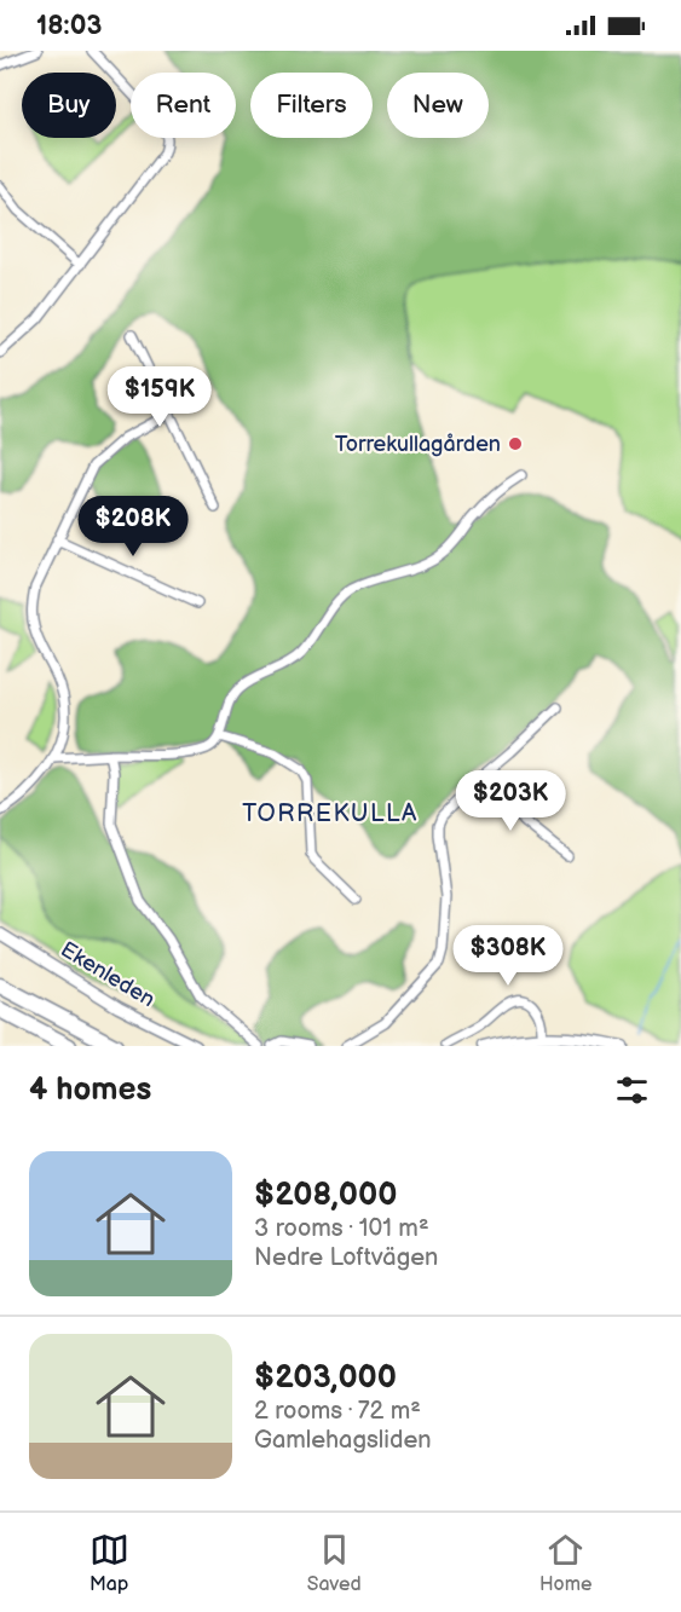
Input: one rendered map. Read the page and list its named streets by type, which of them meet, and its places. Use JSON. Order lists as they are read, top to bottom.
{
  "streets": {
    "street": ["Ekenleden"]
  },
  "districts": ["TORREKULLA"],
  "places": ["Torrekullagården"],
  "page": {
    "status": "18:03",
    "chip": [
      "Buy",
      "Rent",
      "Filters",
      "New"
    ],
    "price": [
      "$159K",
      "$208K",
      "$203K",
      "$308K"
    ],
    "heading": "4 homes",
    "list": [
      {
        "name": "$208,000",
        "note": "3 rooms · 101 m² · Nedre Loftvägen"
      },
      {
        "name": "$203,000",
        "note": "2 rooms · 72 m² · Gamlehagsliden"
      }
    ],
    "tabs": ["Map", "Saved", "Home"]
  }
}
